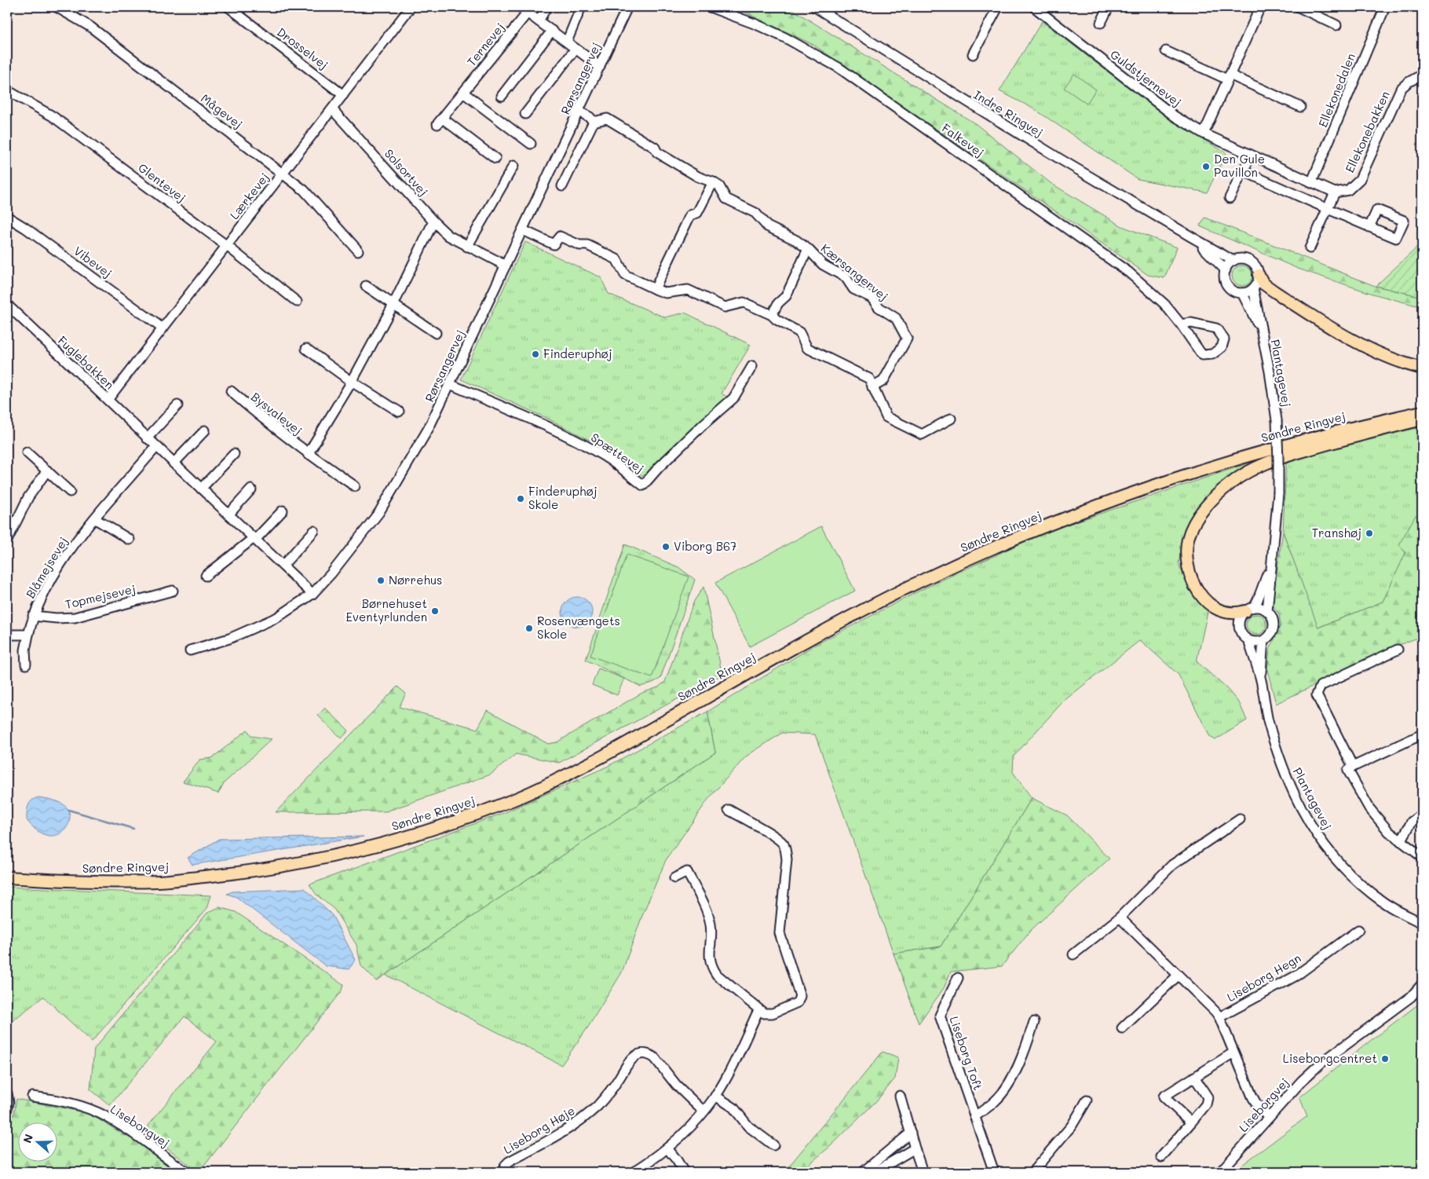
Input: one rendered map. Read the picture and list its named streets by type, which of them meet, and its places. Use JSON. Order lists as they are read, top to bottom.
{
  "streets": {
    "main road": ["Søndre Ringvej"],
    "street": [
      "Ternevej",
      "Drosselvej",
      "Rørsangervej",
      "Guldstjernevej",
      "Ellekonedalen",
      "Mågevej",
      "Indre Ringvej",
      "Ellekonebakken",
      "Falkevej",
      "Solsortvej",
      "Glentevej",
      "Lærkevej",
      "Vibevej",
      "Kærsangervej",
      "Fuglebakken",
      "Plantagevej",
      "Bysvalevej",
      "Spættevej",
      "Blåmejsevej",
      "Topmejsevej",
      "Liseborg Hegn",
      "Liseborg Toft",
      "Liseborgvej",
      "Liseborg Høje"
    ]
  },
  "crossings": [
    ["Drosselvej", "Lærkevej"],
    ["Rørsangervej", "Solsortvej"],
    ["Rørsangervej", "Fuglebakken"],
    ["Rørsangervej", "Spættevej"],
    ["Guldstjernevej", "Ellekonedalen"],
    ["Mågevej", "Lærkevej"],
    ["Indre Ringvej", "Plantagevej"],
    ["Solsortvej", "Lærkevej"],
    ["Solsortvej", "Bysvalevej"],
    ["Glentevej", "Lærkevej"],
    ["Lærkevej", "Vibevej"],
    ["Lærkevej", "Fuglebakken"],
    ["Fuglebakken", "Blåmejsevej"],
    ["Blåmejsevej", "Topmejsevej"],
    ["Liseborg Hegn", "Liseborgvej"]
  ],
  "places": [
    "Den Gule Pavillon",
    "Finderuphøj",
    "Finderuphøj Skole",
    "Transhøj",
    "Viborg B67",
    "Nørrehus",
    "Børnehuset Eventyrlunden",
    "Rosenvængets Skole",
    "Liseborgcentret"
  ],
  "north": "left"
}
